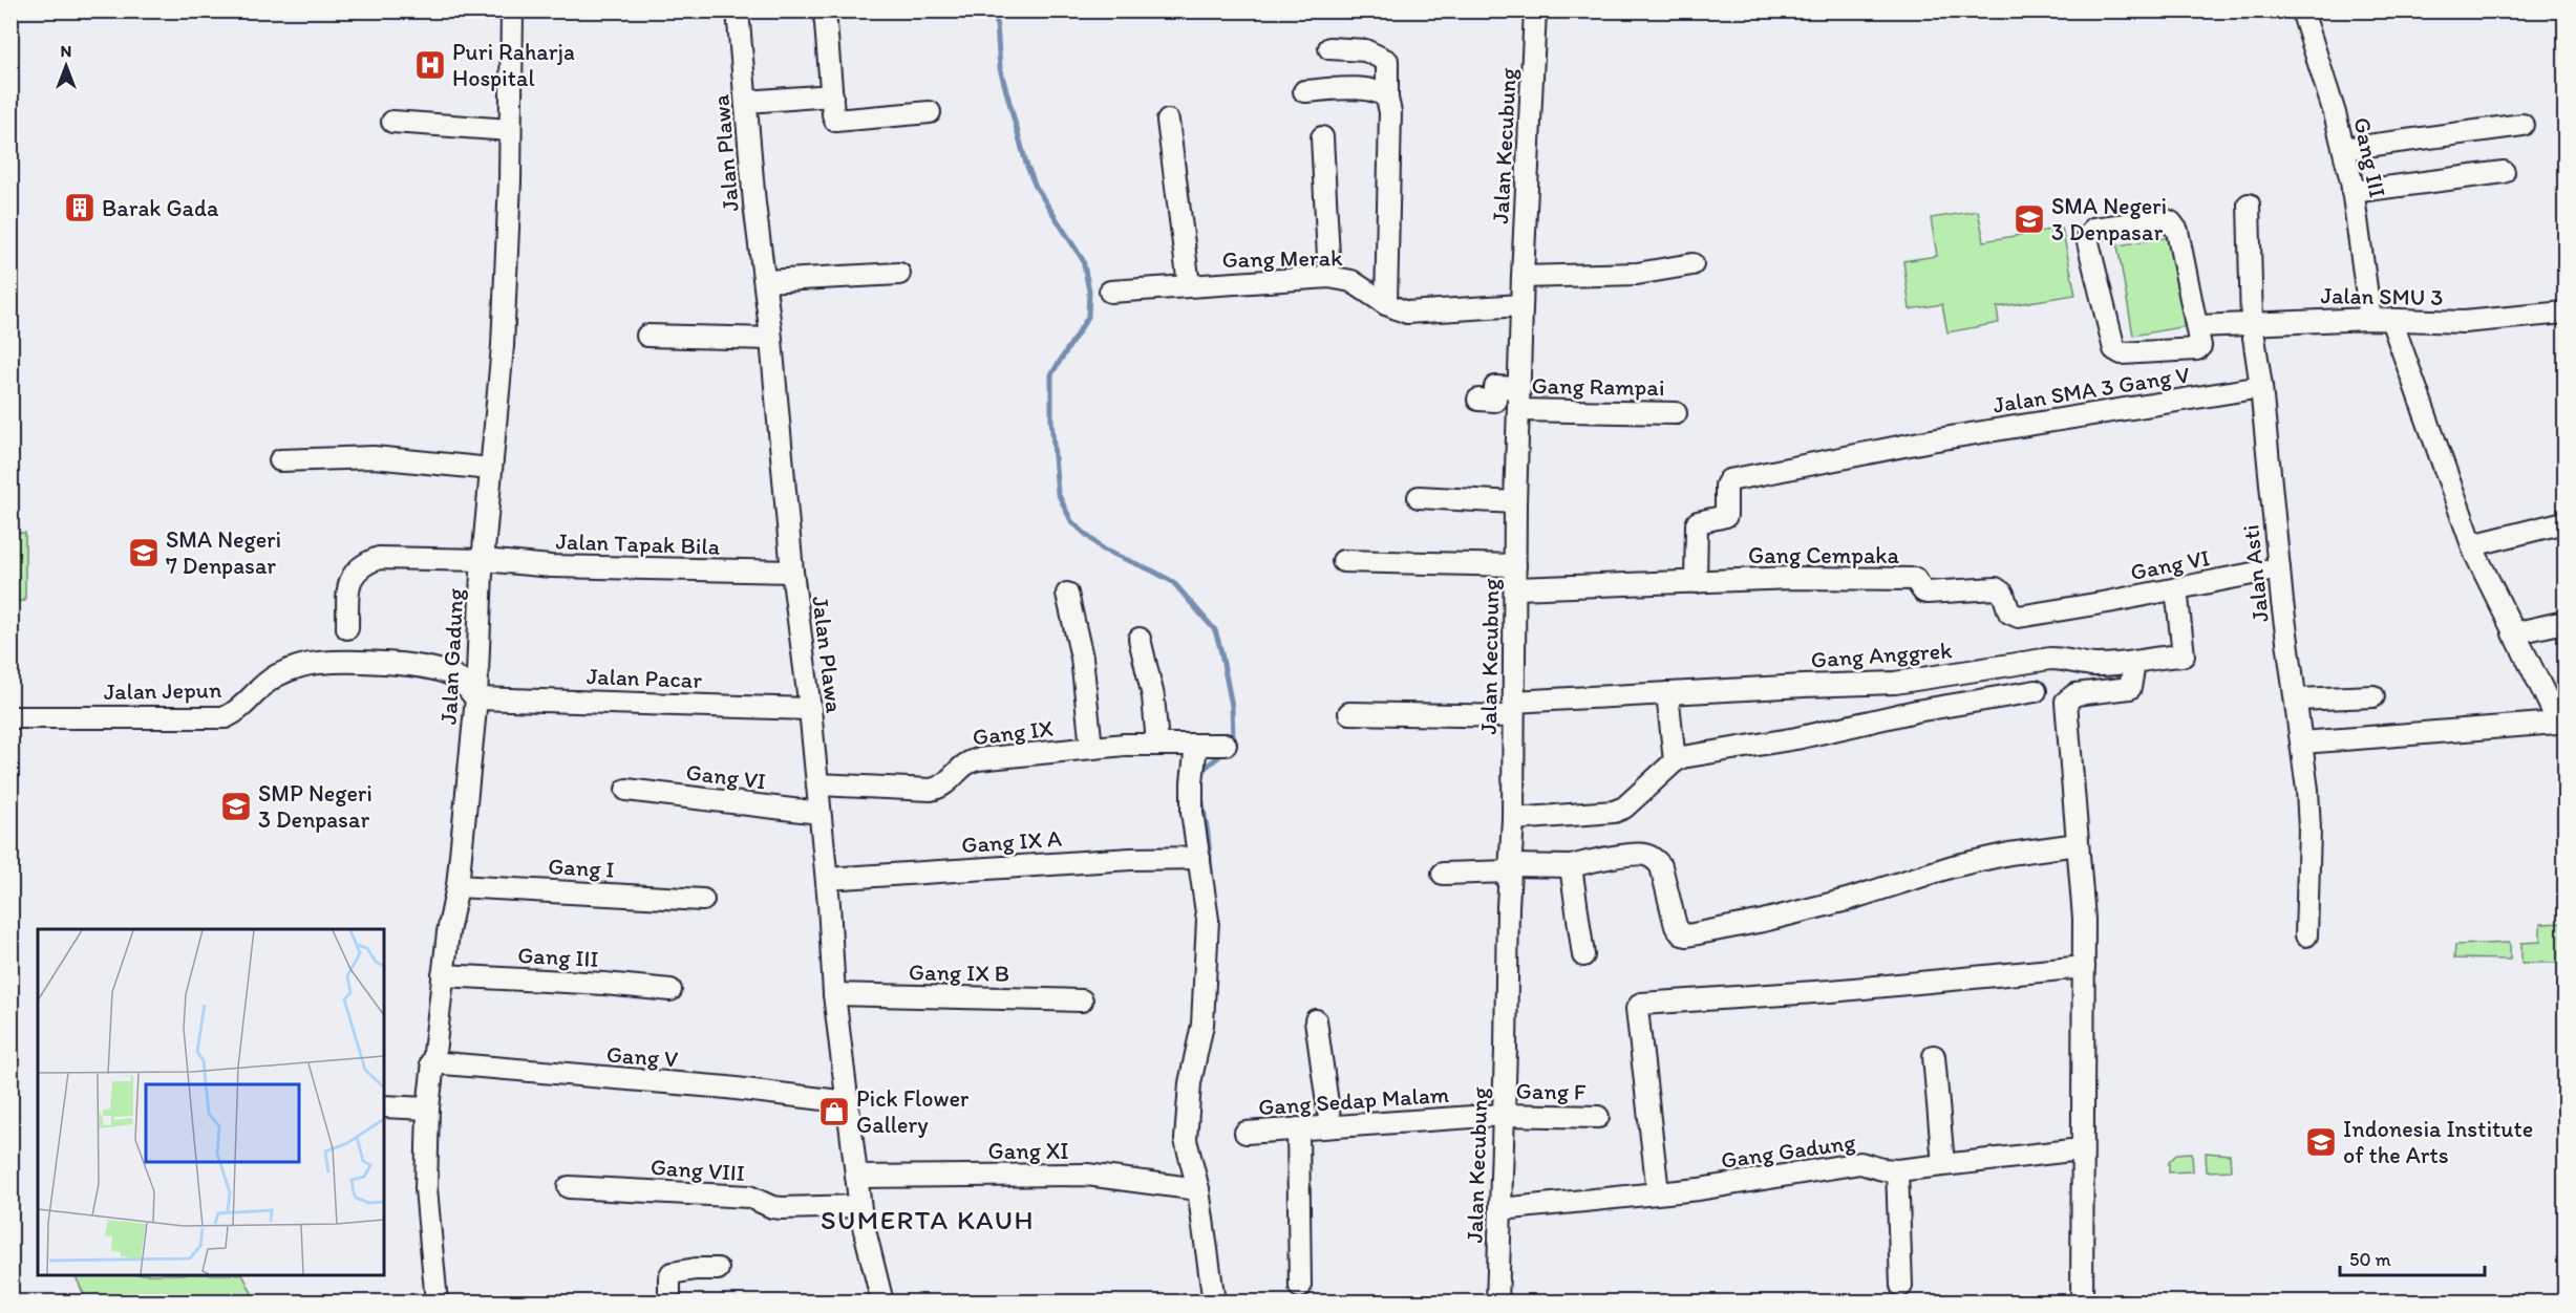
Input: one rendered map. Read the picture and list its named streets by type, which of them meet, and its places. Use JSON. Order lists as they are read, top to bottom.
{
  "streets": {
    "street": [
      "Jalan Kecubung",
      "Jalan Plawa",
      "Gang III",
      "Gang Merak",
      "Jalan SMU 3",
      "Gang Rampai",
      "Jalan SMA 3 Gang V",
      "Jalan Tapak Bila",
      "Gang Cempaka",
      "Gang VI",
      "Jalan Asti",
      "Gang Anggrek",
      "Jalan Gadung",
      "Jalan Pacar",
      "Jalan Jepun",
      "Gang IX",
      "Gang IX A",
      "Gang I",
      "Gang IX B",
      "Gang V",
      "Gang F",
      "Gang Sedap Malam",
      "Gang XI",
      "Gang Gadung",
      "Gang VIII"
    ]
  },
  "crossings": [
    ["Jalan Kecubung", "Gang Merak"],
    ["Jalan Kecubung", "Gang Rampai"],
    ["Jalan Kecubung", "Gang Cempaka"],
    ["Jalan Kecubung", "Gang Anggrek"],
    ["Jalan Kecubung", "Gang F"],
    ["Jalan Kecubung", "Gang Sedap Malam"],
    ["Jalan Kecubung", "Gang Gadung"],
    ["Jalan Plawa", "Jalan Tapak Bila"],
    ["Jalan Plawa", "Gang VI"],
    ["Jalan Plawa", "Jalan Pacar"],
    ["Jalan Plawa", "Gang IX"],
    ["Jalan Plawa", "Gang IX A"],
    ["Jalan Plawa", "Gang IX B"],
    ["Jalan Plawa", "Gang V"],
    ["Jalan Plawa", "Gang XI"],
    ["Jalan Plawa", "Gang VIII"],
    ["Gang III", "Jalan SMU 3"],
    ["Gang III", "Jalan Gadung"],
    ["Jalan SMU 3", "Jalan Asti"],
    ["Jalan SMA 3 Gang V", "Gang Cempaka"],
    ["Jalan SMA 3 Gang V", "Jalan Asti"],
    ["Jalan Tapak Bila", "Jalan Gadung"],
    ["Gang Cempaka", "Gang VI"],
    ["Gang VI", "Jalan Asti"],
    ["Gang VI", "Gang Anggrek"],
    ["Jalan Gadung", "Jalan Pacar"],
    ["Jalan Gadung", "Jalan Jepun"],
    ["Jalan Gadung", "Gang I"],
    ["Jalan Gadung", "Gang V"],
    ["Jalan Pacar", "Jalan Jepun"],
    ["Gang F", "Gang Sedap Malam"]
  ],
  "districts": ["SUMERTA KAUH"],
  "places": {
    "hospital": ["Puri Raharja Hospital"],
    "building": ["Barak Gada"],
    "school or university": [
      "SMA Negeri 3 Denpasar",
      "SMA Negeri 7 Denpasar",
      "SMP Negeri 3 Denpasar",
      "Indonesia Institute of the Arts"
    ],
    "shop": ["Pick Flower Gallery"]
  },
  "scale_bar": "50 m",
  "north": "top"
}
